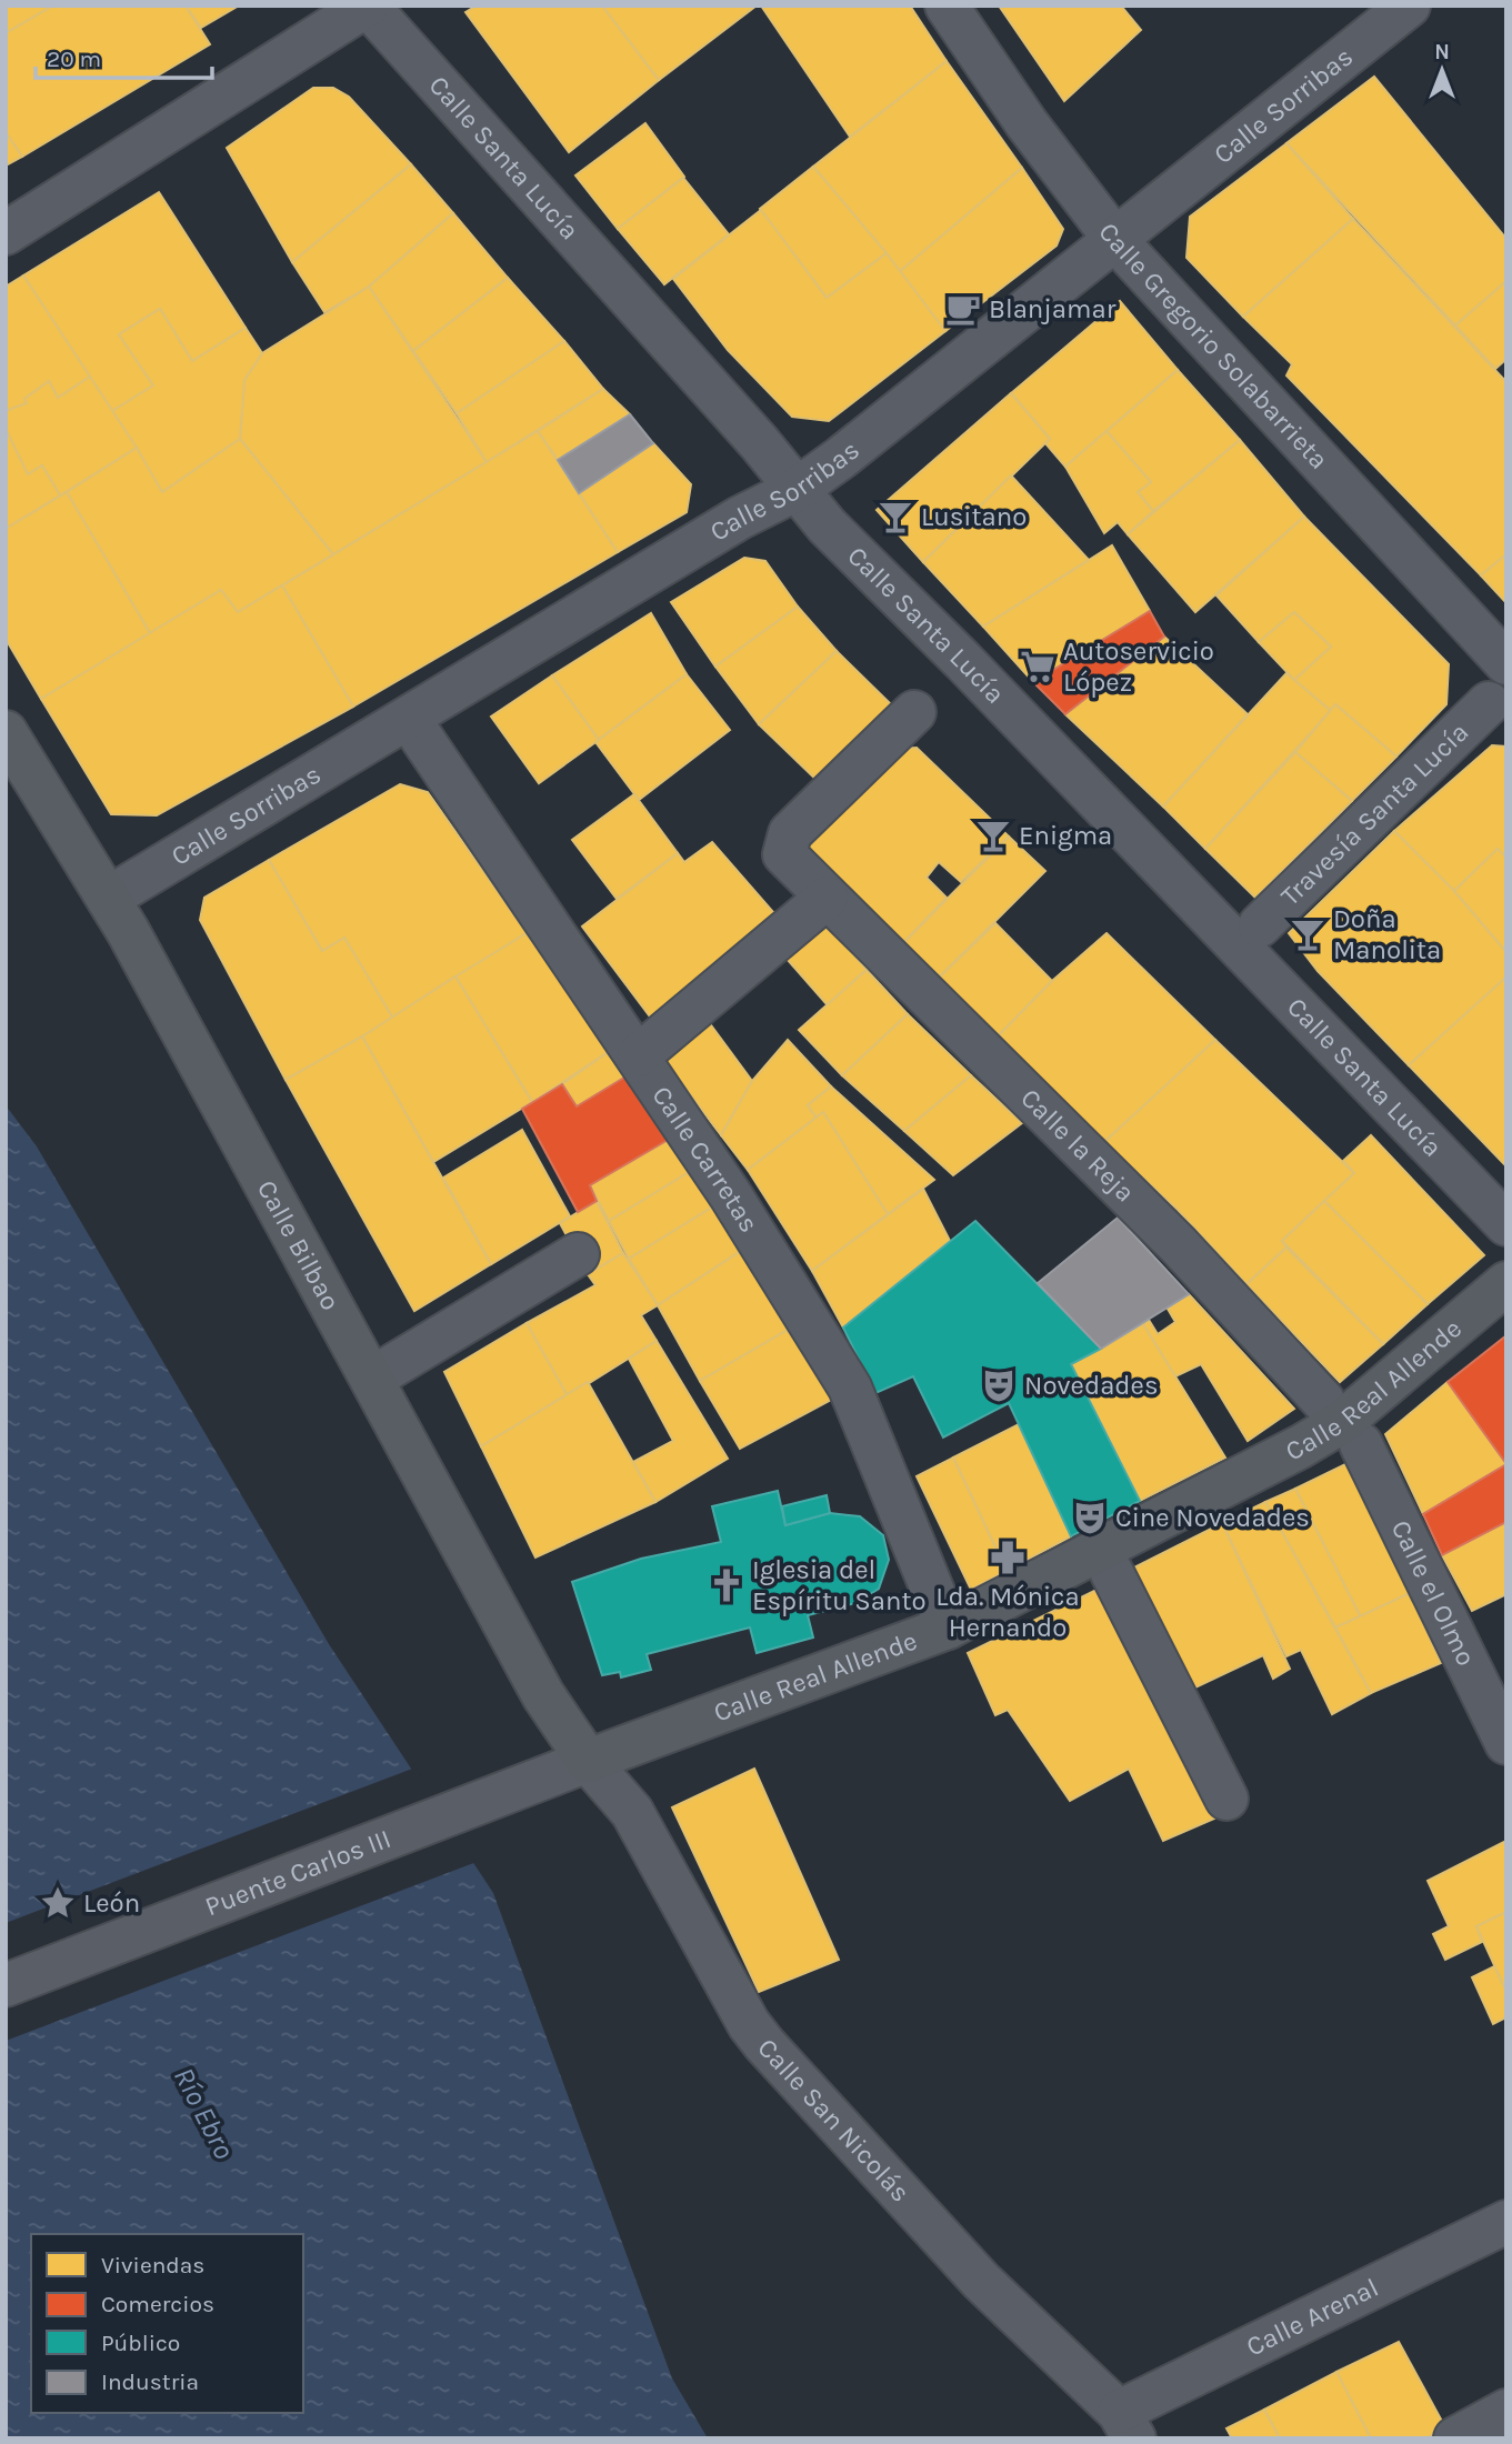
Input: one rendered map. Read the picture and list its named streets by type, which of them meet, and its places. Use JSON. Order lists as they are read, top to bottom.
{
  "streets": {
    "main road": ["Calle Bilbao", "Calle Real Allende"],
    "street": [
      "Calle Sorribas",
      "Calle Santa Lucía",
      "Calle Gregorio Solabarrieta",
      "Travesía Santa Lucía",
      "Calle la Reja",
      "Calle Carretas",
      "Calle el Olmo",
      "Puente Carlos III",
      "Calle San Nicolás",
      "Calle Arenal"
    ]
  },
  "crossings": [
    ["Calle Sorribas", "Calle Santa Lucía"],
    ["Calle Sorribas", "Calle Gregorio Solabarrieta"],
    ["Calle Sorribas", "Calle Carretas"],
    ["Calle Sorribas", "Calle Bilbao"],
    ["Calle Carretas", "Calle Real Allende"],
    ["Calle Bilbao", "Calle Real Allende"],
    ["Calle Bilbao", "Puente Carlos III"],
    ["Calle Bilbao", "Calle San Nicolás"],
    ["Calle Real Allende", "Puente Carlos III"],
    ["Calle Real Allende", "Calle San Nicolás"],
    ["Puente Carlos III", "Calle San Nicolás"],
    ["Calle San Nicolás", "Calle Arenal"]
  ],
  "water": ["Río Ebro"],
  "places": {
    "cafe": ["Blanjamar"],
    "bar": ["Lusitano", "Enigma", "Doña Manolita"],
    "supermarket": ["Autoservicio López"],
    "theatre": ["Novedades", "Cine Novedades"],
    "pharmacy": ["Lda. Mónica Hernando"],
    "church": ["Iglesia del Espíritu Santo"],
    "place": ["León"]
  },
  "legend": [
    "Viviendas",
    "Comercios",
    "Público",
    "Industria"
  ],
  "scale_bar": "20 m",
  "north": "top"
}
